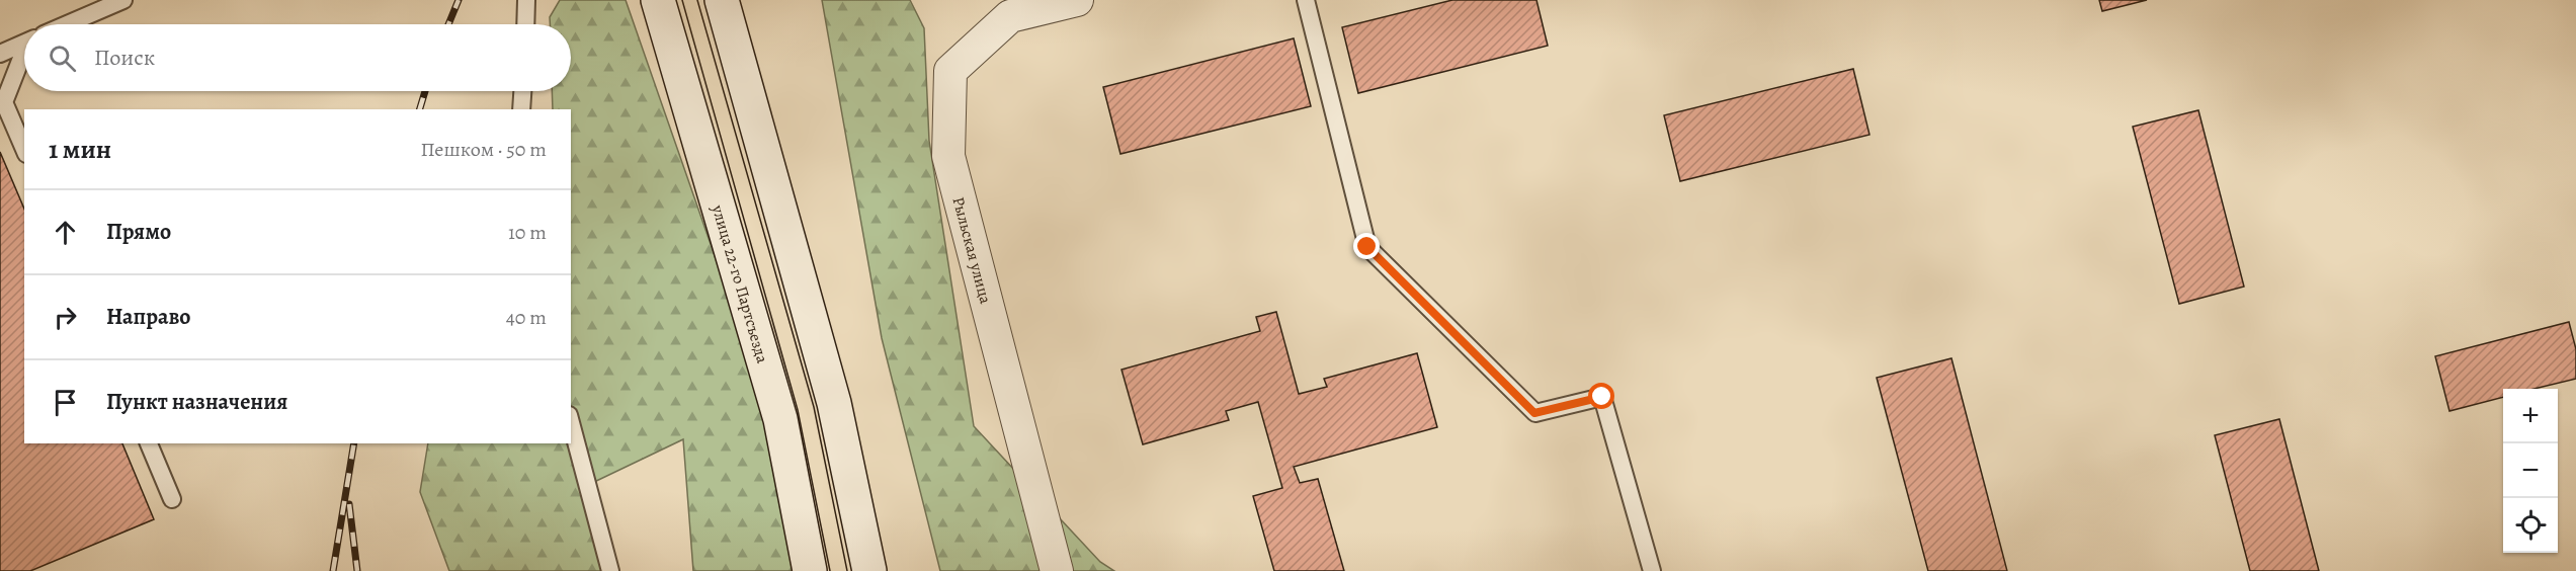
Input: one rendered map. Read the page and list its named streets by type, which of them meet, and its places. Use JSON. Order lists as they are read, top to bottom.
{
  "streets": {
    "main road": ["улица 22-го Партсъезда"],
    "street": ["Рыльская улица"]
  },
  "page": {
    "search": "Поиск",
    "heading": ["1 мин", "Пешком · 50 m"],
    "list": [
      ["Прямо", "10 m"],
      ["Направо", "40 m"],
      "Пункт назначения"
    ],
    "map_buttons": ["+", "−"]
  }
}
